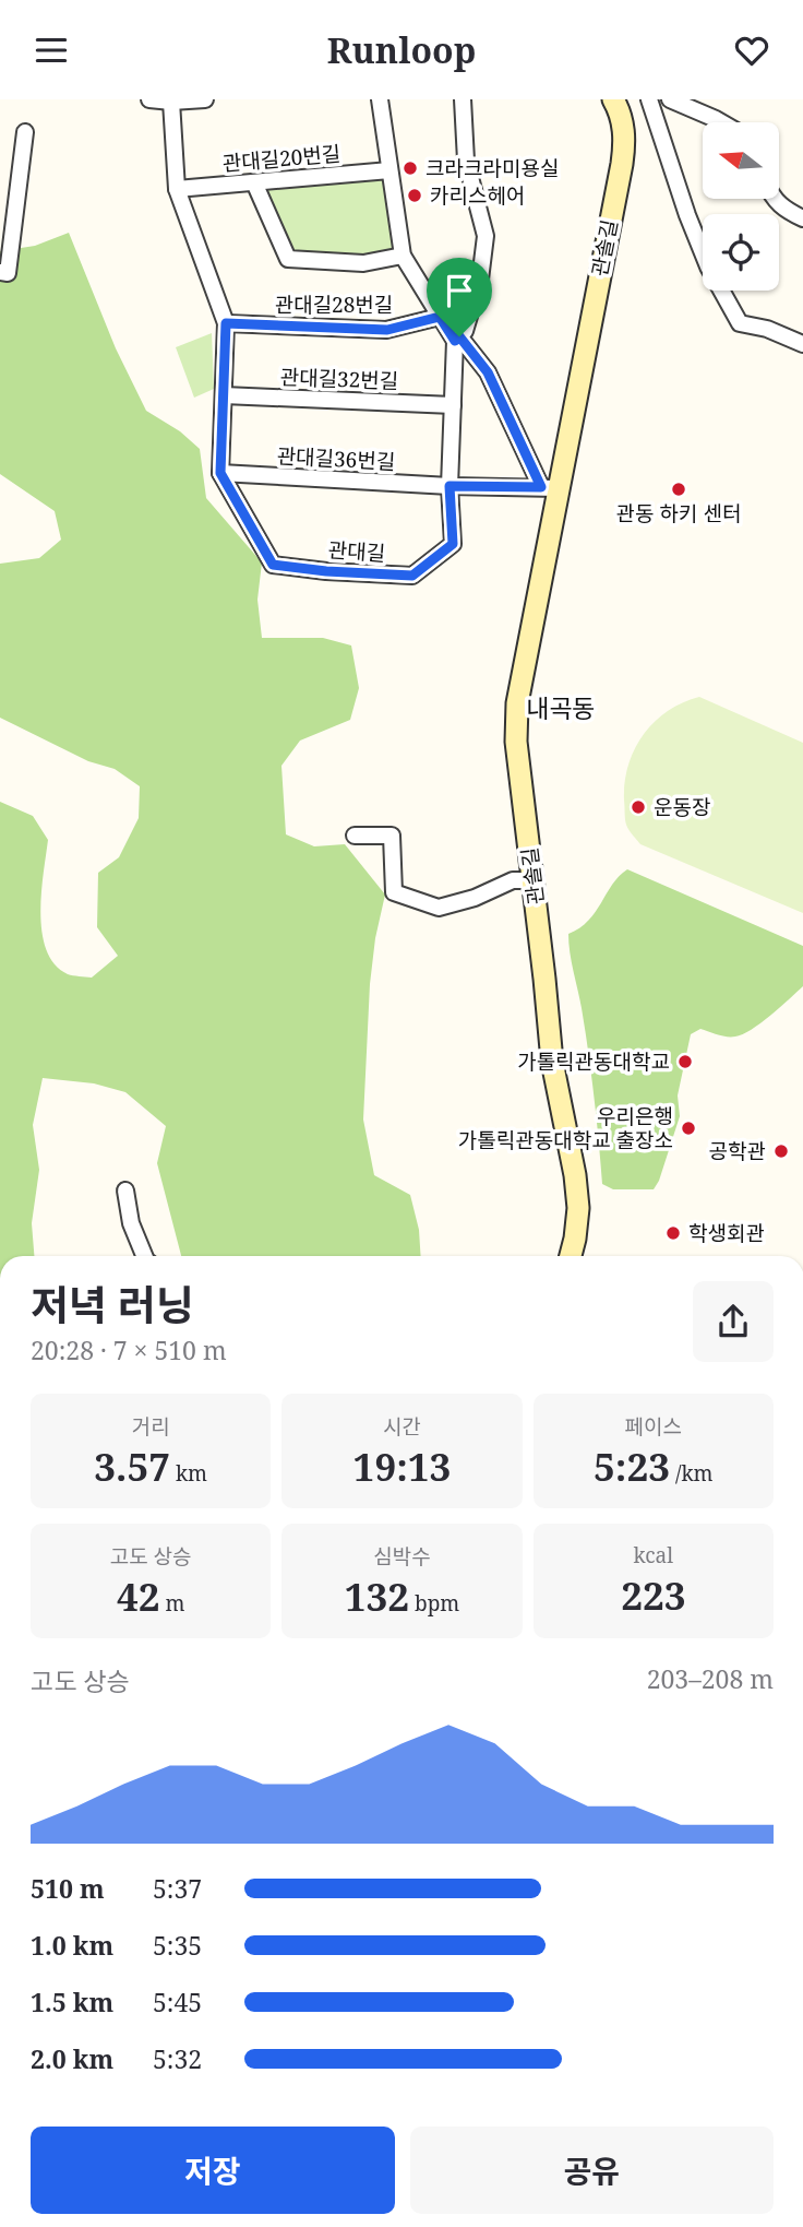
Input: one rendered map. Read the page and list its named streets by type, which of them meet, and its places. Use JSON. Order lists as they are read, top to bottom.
{
  "streets": {
    "street": [
      "관대길20번길",
      "관솔길",
      "관대길28번길",
      "관대길32번길",
      "관대길36번길",
      "관대길"
    ]
  },
  "crossings": [
    ["관대길32번길", "관대길"],
    ["관대길36번길", "관대길"]
  ],
  "districts": ["내곡동"],
  "places": [
    "크라크라미용실",
    "카리스헤어",
    "관동 하키 센터",
    "운동장",
    "가톨릭관동대학교",
    "우리은행 가톨릭관동대학교 출장소",
    "공학관",
    "학생회관"
  ],
  "north": "left",
  "page": {
    "header": "Runloop",
    "heading": ["저녁 러닝", "20:28 · 7 × 510 m"],
    "stats": [
      ["거리", "3.57 km"],
      ["시간", "19:13"],
      ["페이스", "5:23 /km"],
      ["고도 상승", "42 m"],
      ["심박수", "132 bpm"],
      ["kcal", "223"]
    ],
    "chart": ["고도 상승", "203–208 m"],
    "list": [
      {
        "name": "510 m",
        "note": "5:37"
      },
      {
        "name": "1.0 km",
        "note": "5:35"
      },
      {
        "name": "1.5 km",
        "note": "5:45"
      },
      {
        "name": "2.0 km",
        "note": "5:32"
      }
    ],
    "buttons": ["저장", "공유"]
  }
}
